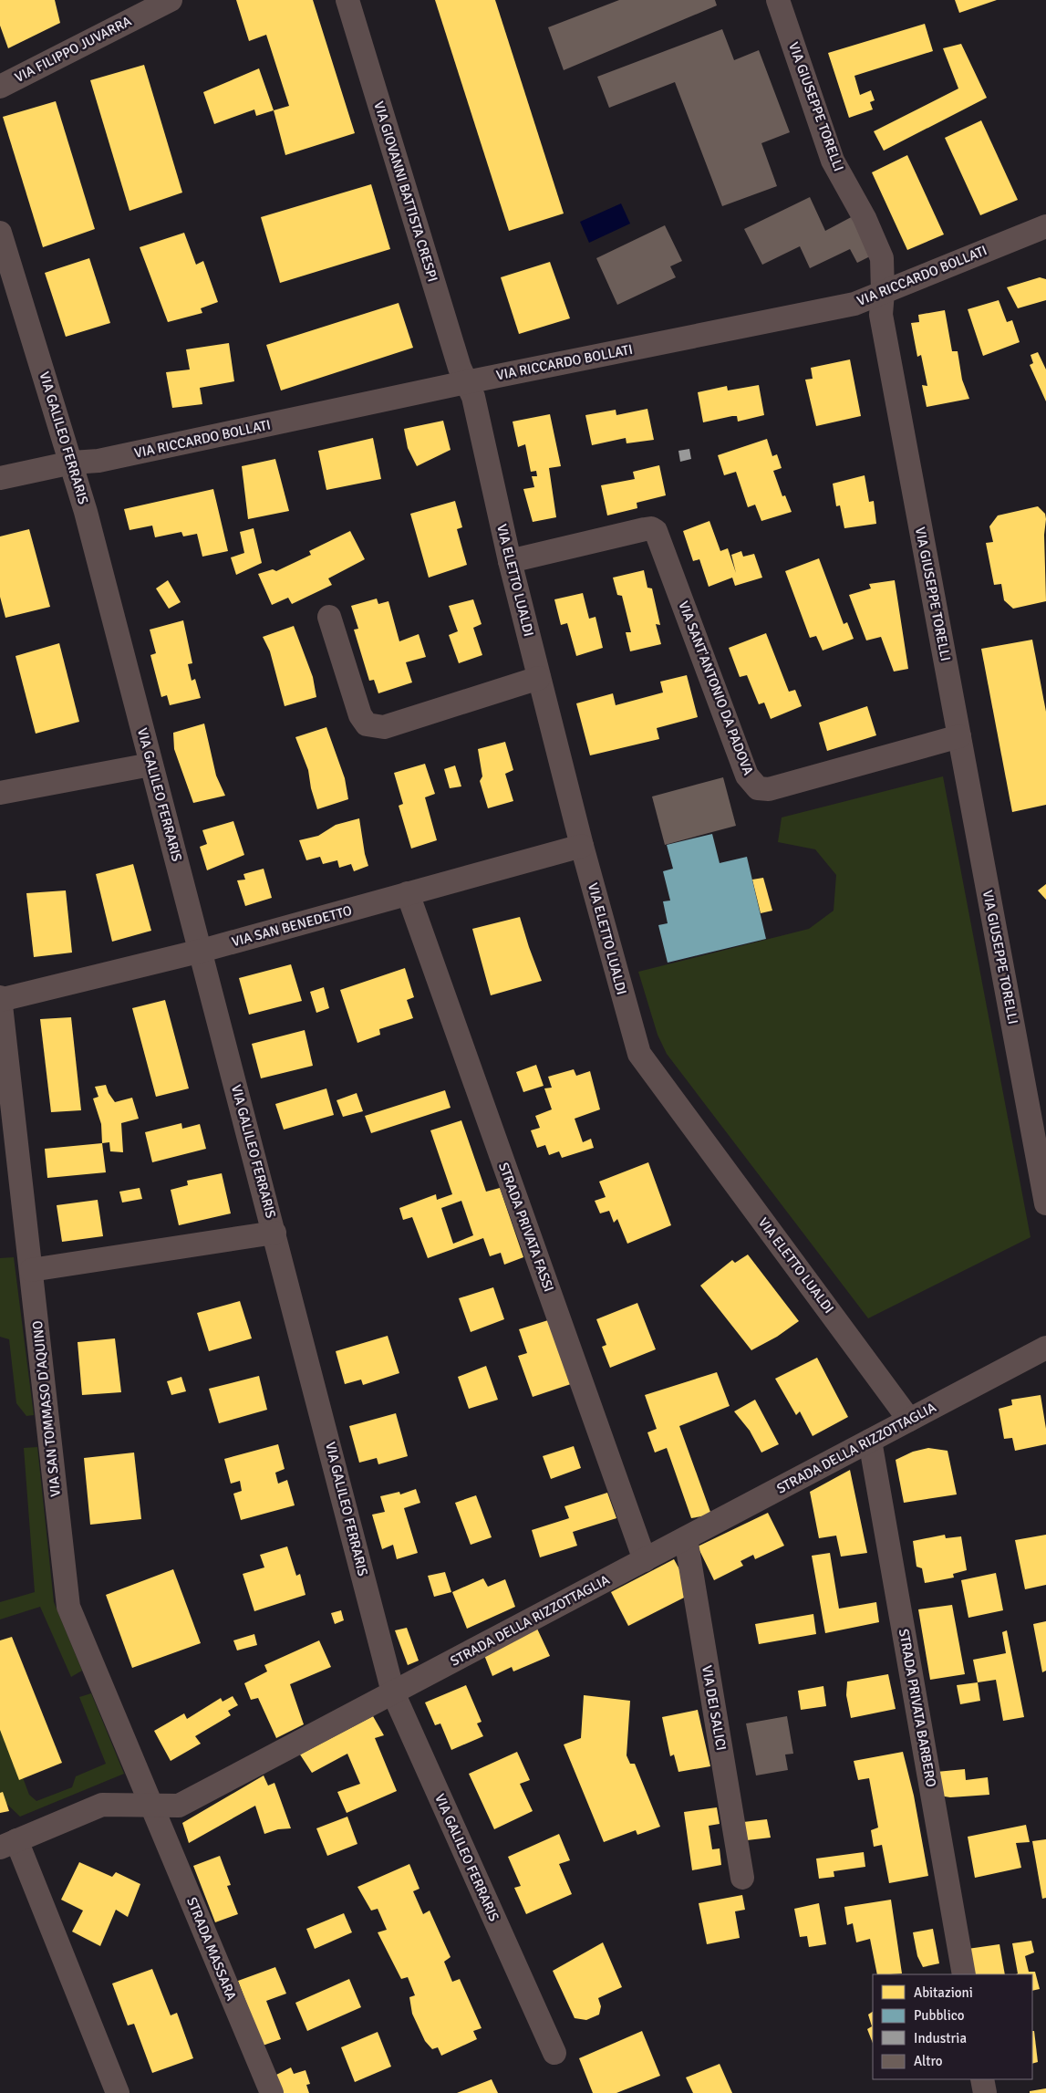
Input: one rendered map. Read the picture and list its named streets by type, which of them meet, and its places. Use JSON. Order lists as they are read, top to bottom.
{
  "streets": {
    "street": [
      "VIA FILIPPO JUVARRA",
      "VIA GIUSEPPE TORELLI",
      "VIA GIOVANNI BATTISTA CRESPI",
      "VIA RICCARDO BOLLATI",
      "VIA GALILEO FERRARIS",
      "VIA ELETTO LUALDI",
      "VIA SANT'ANTONIO DA PADOVA",
      "VIA SAN BENEDETTO",
      "STRADA PRIVATA FASSI",
      "VIA SAN TOMMASO D'AQUINO",
      "STRADA DELLA RIZZOTTAGLIA",
      "VIA DEI SALICI",
      "STRADA PRIVATA BARBERO",
      "STRADA MASSARA"
    ]
  },
  "crossings": [
    ["VIA GIUSEPPE TORELLI", "VIA RICCARDO BOLLATI"],
    ["VIA GIUSEPPE TORELLI", "VIA SANT'ANTONIO DA PADOVA"],
    ["VIA GIOVANNI BATTISTA CRESPI", "VIA RICCARDO BOLLATI"],
    ["VIA GIOVANNI BATTISTA CRESPI", "VIA ELETTO LUALDI"],
    ["VIA RICCARDO BOLLATI", "VIA GALILEO FERRARIS"],
    ["VIA RICCARDO BOLLATI", "VIA ELETTO LUALDI"],
    ["VIA GALILEO FERRARIS", "VIA SAN BENEDETTO"],
    ["VIA GALILEO FERRARIS", "STRADA DELLA RIZZOTTAGLIA"],
    ["VIA ELETTO LUALDI", "VIA SANT'ANTONIO DA PADOVA"],
    ["VIA ELETTO LUALDI", "VIA SAN BENEDETTO"],
    ["VIA ELETTO LUALDI", "STRADA DELLA RIZZOTTAGLIA"],
    ["VIA SAN BENEDETTO", "STRADA PRIVATA FASSI"],
    ["VIA SAN BENEDETTO", "VIA SAN TOMMASO D'AQUINO"],
    ["STRADA PRIVATA FASSI", "STRADA DELLA RIZZOTTAGLIA"],
    ["VIA SAN TOMMASO D'AQUINO", "STRADA DELLA RIZZOTTAGLIA"],
    ["VIA SAN TOMMASO D'AQUINO", "STRADA MASSARA"],
    ["STRADA DELLA RIZZOTTAGLIA", "VIA DEI SALICI"],
    ["STRADA DELLA RIZZOTTAGLIA", "STRADA PRIVATA BARBERO"],
    ["STRADA DELLA RIZZOTTAGLIA", "STRADA MASSARA"]
  ],
  "legend": [
    "Abitazioni",
    "Pubblico",
    "Industria",
    "Altro"
  ]
}
